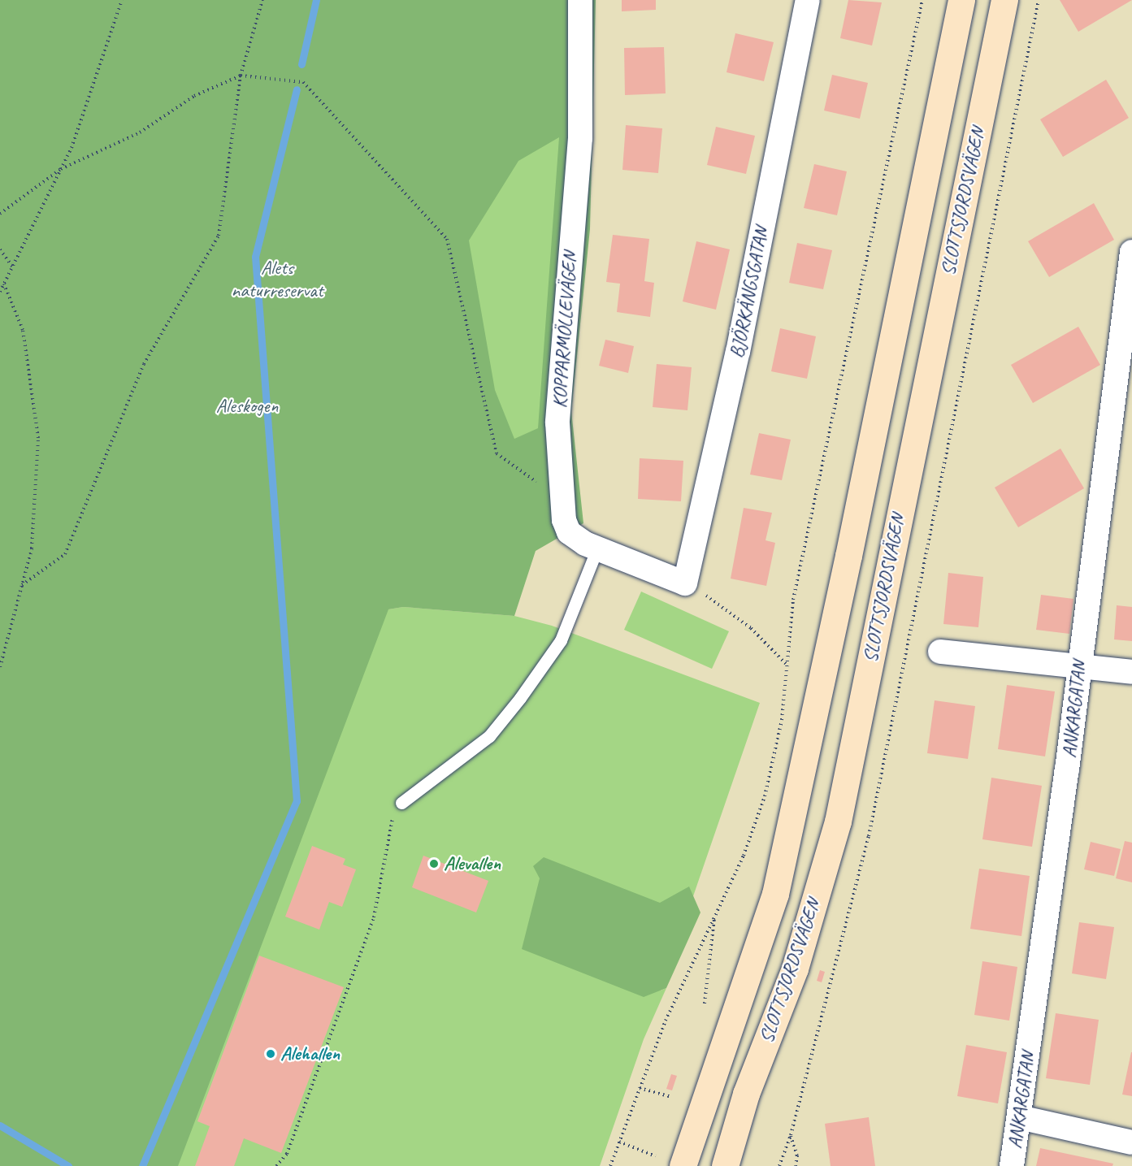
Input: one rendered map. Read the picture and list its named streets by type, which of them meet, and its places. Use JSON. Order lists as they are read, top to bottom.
{
  "streets": {
    "main road": ["SLOTTSJORDSVÄGEN"],
    "street": ["BJÖRKÄNGSGATAN", "KOPPARMÖLLEVÄGEN", "ANKARGATAN"]
  },
  "crossings": [
    ["BJÖRKÄNGSGATAN", "KOPPARMÖLLEVÄGEN"]
  ],
  "parks": ["Alets naturreservat", "Aleskogen"],
  "places": ["Alevallen", "Alehallen"]
}
